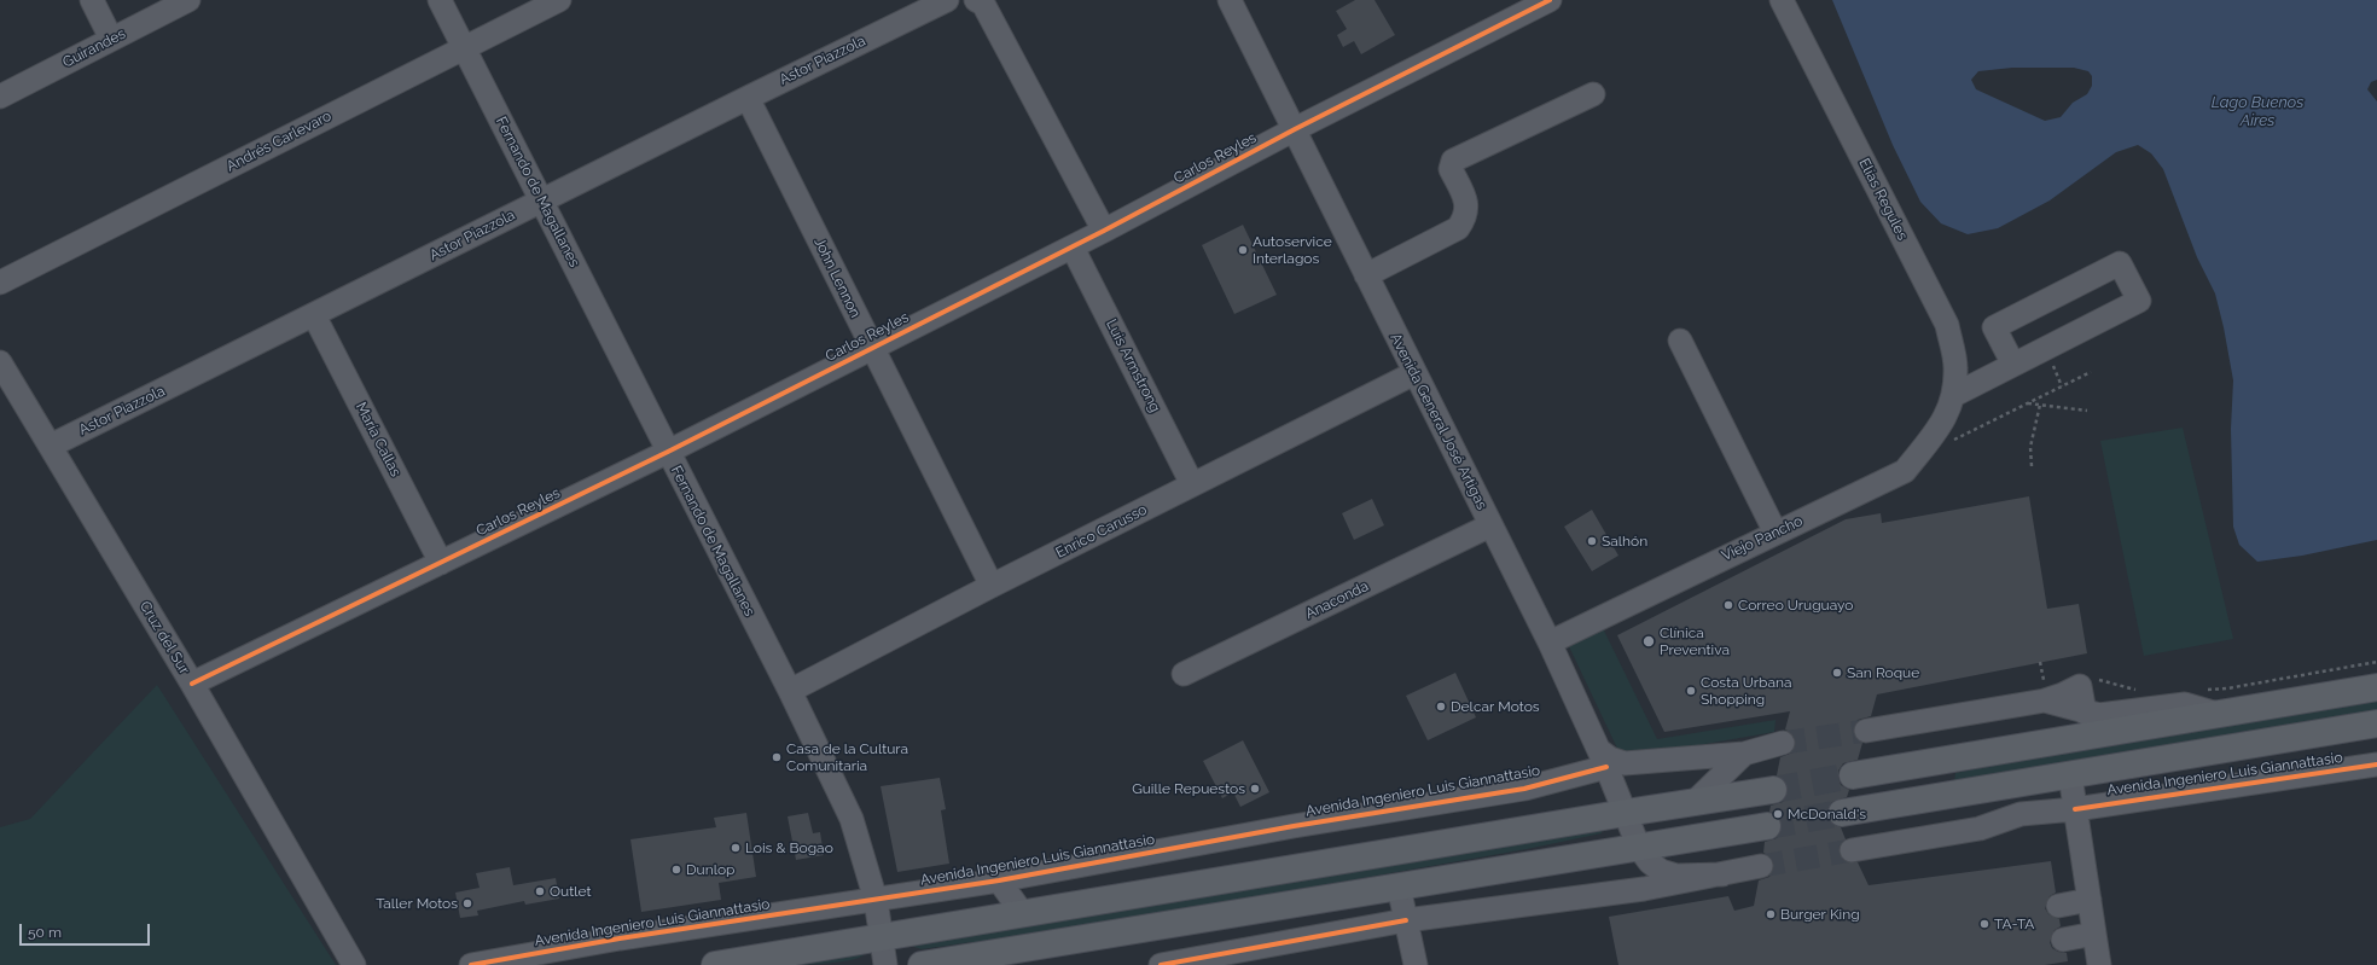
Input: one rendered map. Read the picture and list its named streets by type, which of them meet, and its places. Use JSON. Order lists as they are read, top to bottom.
{
  "streets": {
    "main road": ["Avenida Ingeniero Luis Giannattasio"],
    "street": [
      "Guirandes",
      "Astor Piazzola",
      "Andrés Carlevaro",
      "Carlos Reyles",
      "Fernando de Magallanes",
      "Elías Regules",
      "John Lennon",
      "Luis Armstrong",
      "Avenida General José Artigas",
      "María Callas",
      "Enrico Carusso",
      "Viejo Pancho",
      "Anaconda",
      "Cruz del Sur"
    ]
  },
  "crossings": [
    ["Astor Piazzola", "Fernando de Magallanes"],
    ["Astor Piazzola", "John Lennon"],
    ["Astor Piazzola", "María Callas"],
    ["Astor Piazzola", "Cruz del Sur"],
    ["Andrés Carlevaro", "Fernando de Magallanes"],
    ["Carlos Reyles", "Fernando de Magallanes"],
    ["Carlos Reyles", "John Lennon"],
    ["Carlos Reyles", "Luis Armstrong"],
    ["Carlos Reyles", "Avenida General José Artigas"],
    ["Carlos Reyles", "María Callas"],
    ["Carlos Reyles", "Cruz del Sur"],
    ["Fernando de Magallanes", "Enrico Carusso"],
    ["Fernando de Magallanes", "Avenida Ingeniero Luis Giannattasio"],
    ["Elías Regules", "Viejo Pancho"],
    ["John Lennon", "Enrico Carusso"],
    ["Luis Armstrong", "Enrico Carusso"],
    ["Avenida General José Artigas", "Enrico Carusso"],
    ["Avenida General José Artigas", "Viejo Pancho"],
    ["Avenida General José Artigas", "Anaconda"],
    ["Avenida General José Artigas", "Avenida Ingeniero Luis Giannattasio"]
  ],
  "water": ["Lago Buenos Aires"],
  "places": [
    "Autoservice Interlagos",
    "Salhón",
    "Correo Uruguayo",
    "Clínica Preventiva",
    "San Roque",
    "Costa Urbana Shopping",
    "Delcar Motos",
    "Casa de la Cultura Comunitaria",
    "Guille Repuestos",
    "McDonald's",
    "Lois & Bogao",
    "Dunlop",
    "Outlet",
    "Taller Motos",
    "Burger King",
    "TA-TA"
  ],
  "scale_bar": "50 m"
}
